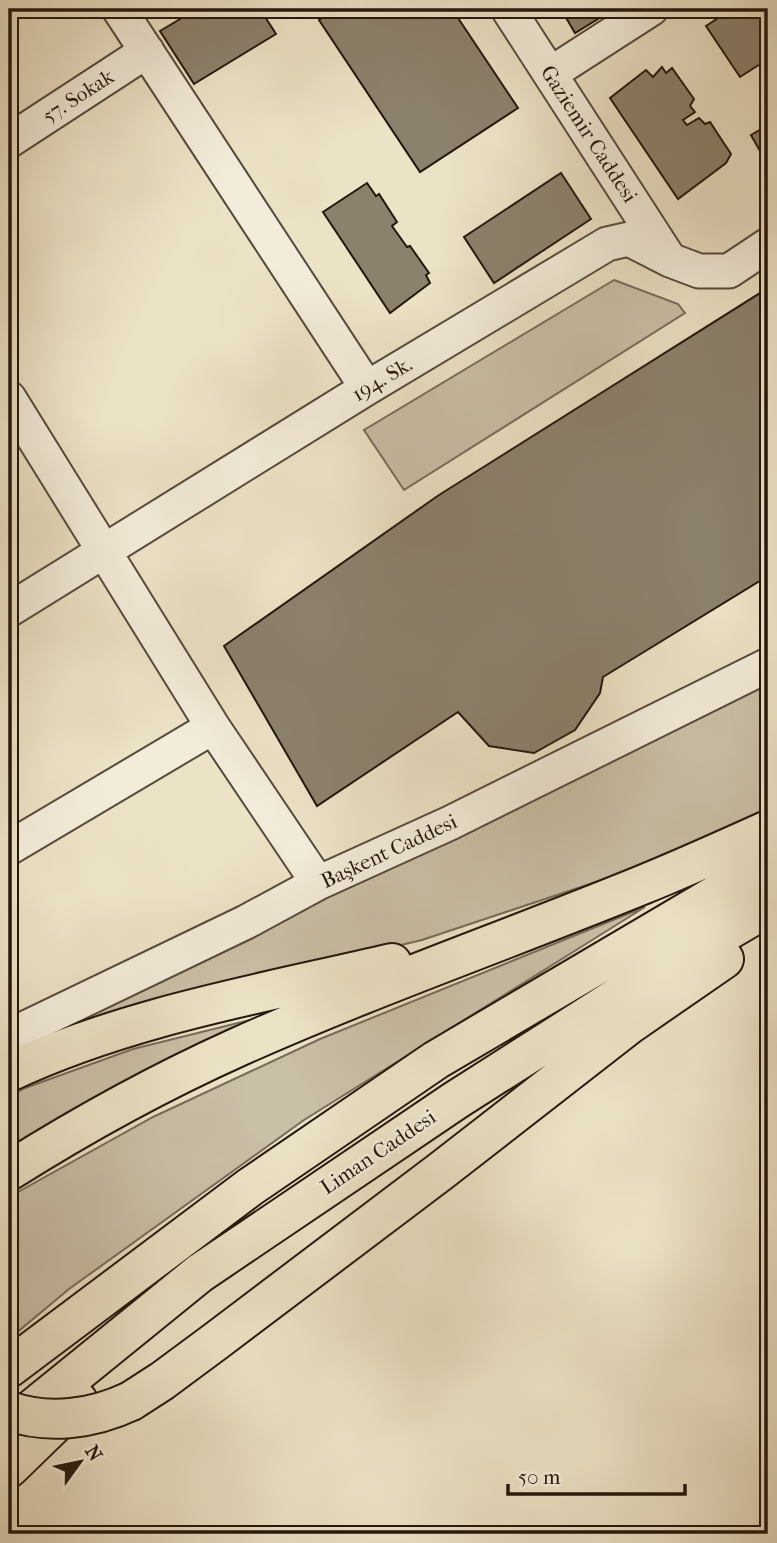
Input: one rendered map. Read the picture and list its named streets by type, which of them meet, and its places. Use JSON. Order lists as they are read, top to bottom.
{
  "streets": {
    "highway": ["Liman Caddesi"],
    "street": [
      "57. Sokak",
      "Gaziemir Caddesi",
      "194. Sk.",
      "Başkent Caddesi"
    ]
  },
  "crossings": [
    ["Gaziemir Caddesi", "194. Sk."]
  ],
  "scale_bar": "50 m",
  "north": "top right"
}
